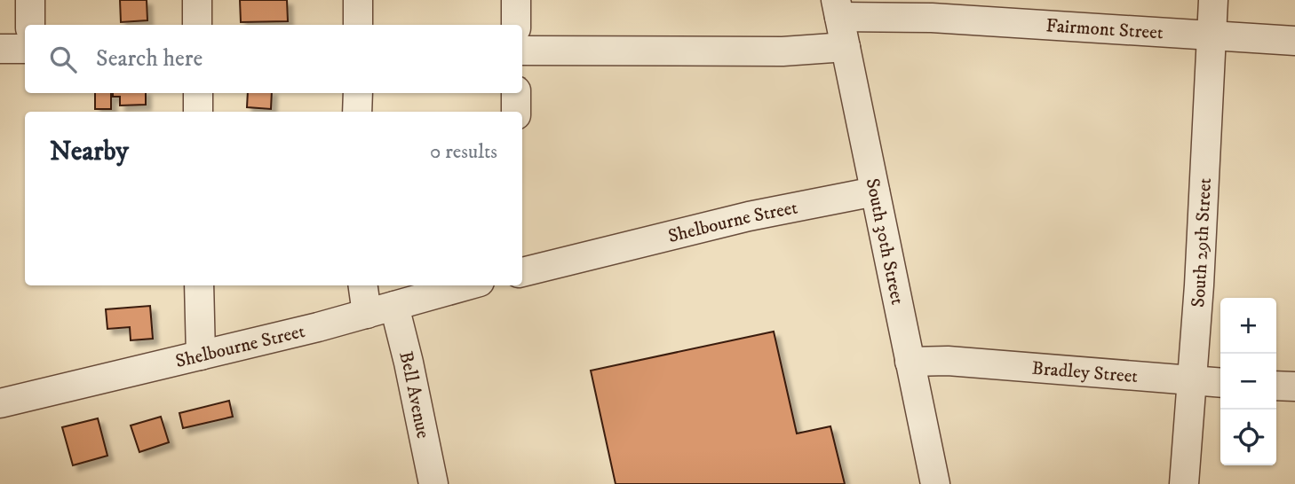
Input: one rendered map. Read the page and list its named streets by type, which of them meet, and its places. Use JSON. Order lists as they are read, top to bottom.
{
  "streets": {
    "street": [
      "Fairmont Street",
      "Shelbourne Street",
      "South 30th Street",
      "South 29th Street",
      "Bradley Street",
      "Bell Avenue"
    ]
  },
  "crossings": [
    ["Fairmont Street", "South 30th Street"],
    ["Fairmont Street", "South 29th Street"],
    ["Shelbourne Street", "South 30th Street"],
    ["Shelbourne Street", "Bell Avenue"],
    ["South 30th Street", "Bradley Street"],
    ["South 29th Street", "Bradley Street"]
  ],
  "page": {
    "search": "Search here",
    "heading": ["Nearby", "0 results"],
    "map_buttons": ["+", "−"]
  }
}
